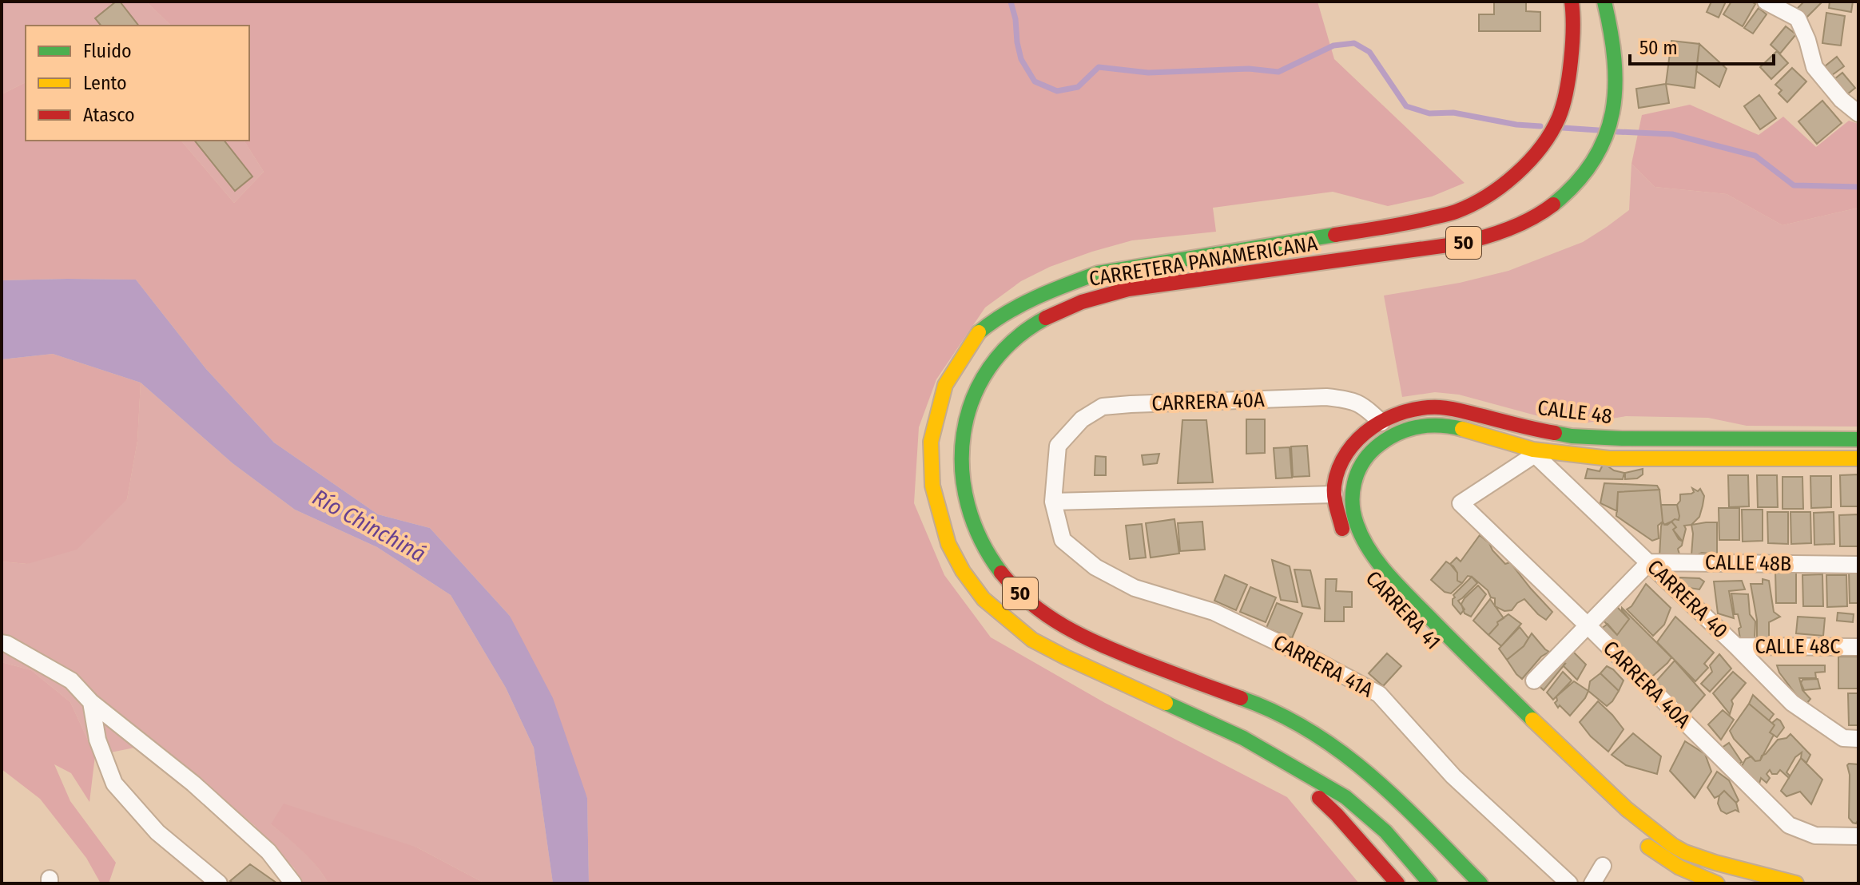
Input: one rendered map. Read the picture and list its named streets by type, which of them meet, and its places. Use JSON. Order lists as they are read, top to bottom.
{
  "streets": {
    "main road": [
      "50",
      "CARRETERA PANAMERICANA",
      "CALLE 48",
      "CARRERA 41"
    ],
    "street": [
      "CARRERA 40A",
      "CALLE 48B",
      "CARRERA 40",
      "CALLE 48C",
      "CARRERA 41A"
    ]
  },
  "crossings": [
    ["CARRERA 40A", "CALLE 48"],
    ["CARRERA 40A", "CARRERA 40"],
    ["CARRERA 40A", "CARRERA 41A"],
    ["CALLE 48", "CARRERA 40"],
    ["CALLE 48", "CARRERA 41"],
    ["CALLE 48B", "CARRERA 40"],
    ["CARRERA 40", "CALLE 48C"]
  ],
  "water": ["Río Chinchiná"],
  "legend": ["Fluido", "Lento", "Atasco"],
  "scale_bar": "50 m"
}
